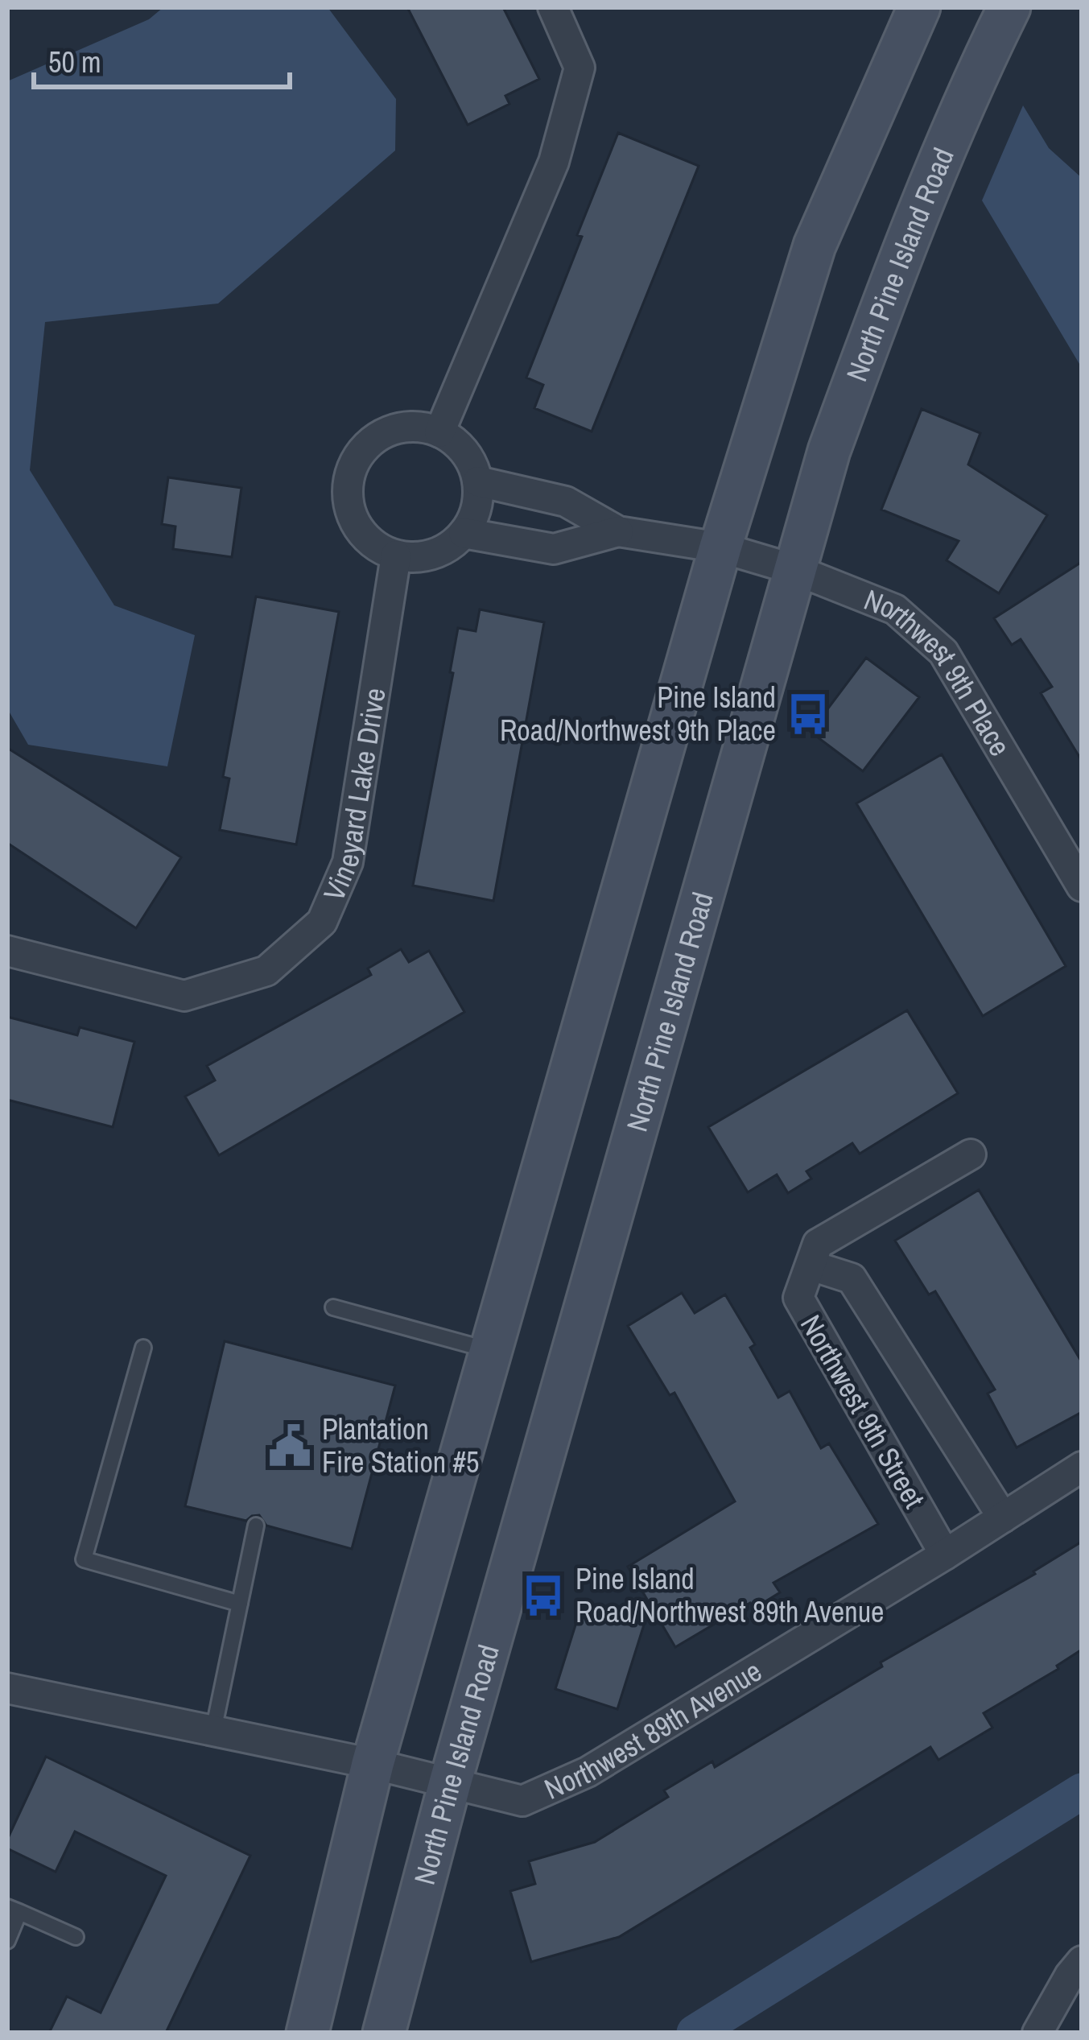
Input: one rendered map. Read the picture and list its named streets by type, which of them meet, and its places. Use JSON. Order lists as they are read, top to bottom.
{
  "streets": {
    "main road": ["North Pine Island Road"],
    "street": [
      "Northwest 9th Place",
      "Vineyard Lake Drive",
      "Northwest 9th Street",
      "Northwest 89th Avenue"
    ]
  },
  "crossings": [
    ["North Pine Island Road", "Northwest 9th Place"],
    ["North Pine Island Road", "Northwest 89th Avenue"],
    ["Northwest 9th Street", "Northwest 89th Avenue"]
  ],
  "places": {
    "bus stop": ["Pine Island Road/Northwest 9th Place", "Pine Island Road/Northwest 89th Avenue"],
    "public building": ["Plantation Fire Station #5"]
  },
  "scale_bar": "50 m"
}
